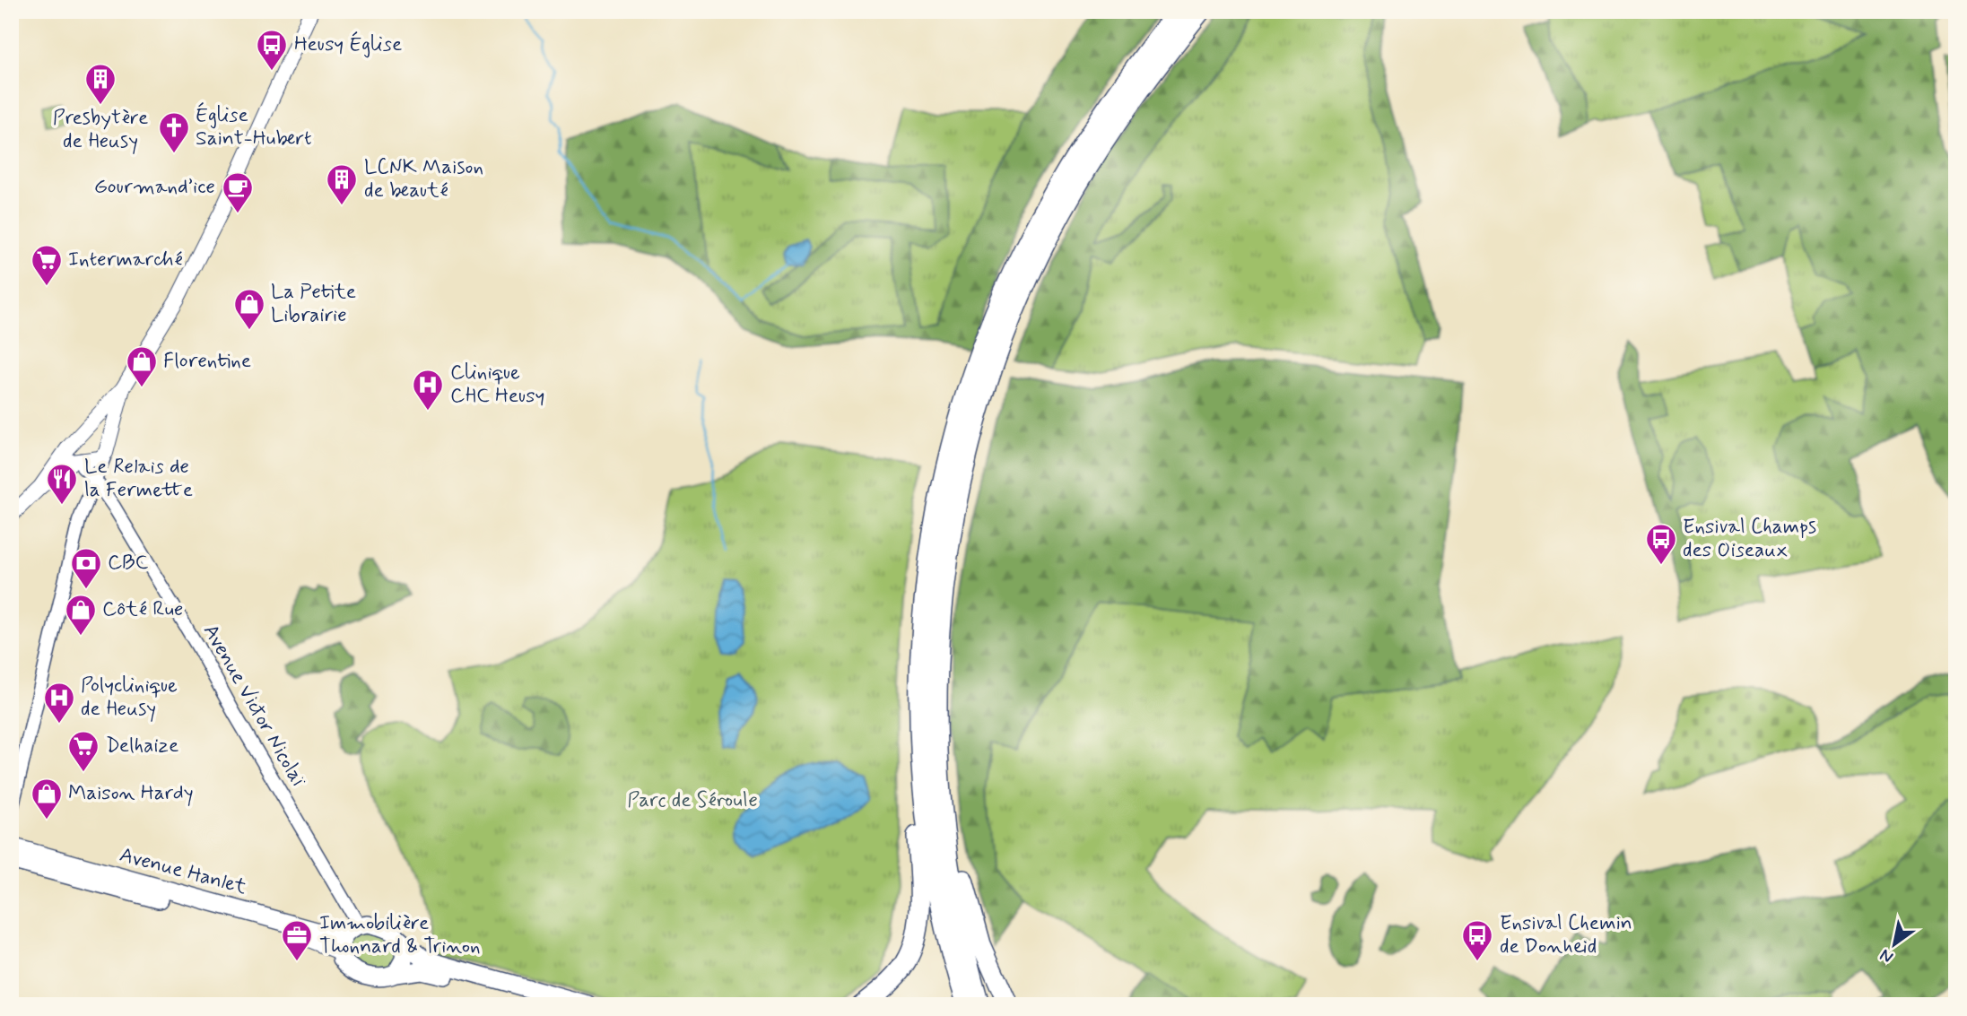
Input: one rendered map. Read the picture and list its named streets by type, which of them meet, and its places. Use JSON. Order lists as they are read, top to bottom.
{
  "streets": {
    "highway": ["Avenue Hanlet"],
    "street": ["Avenue Victor Nicolaï"]
  },
  "crossings": [
    ["Avenue Victor Nicolaï", "Avenue Hanlet"]
  ],
  "parks": ["Parc de Séroule"],
  "places": {
    "bus stop": ["Heusy Église", "Ensival Champs des Oiseaux", "Ensival Chemin de Donheid"],
    "building": ["Presbytère de Heusy", "LCNK Maison de beauté"],
    "church": ["Église Saint-Hubert"],
    "cafe": ["Gourmand’ice"],
    "supermarket": ["Intermarché", "Delhaize"],
    "shop": [
      "La Petite Librairie",
      "Florentine",
      "Côté Rue",
      "Maison Hardy"
    ],
    "hospital": ["Clinique CHC Heusy", "Polyclinique de Heusy"],
    "restaurant": ["Le Relais de la Fermette"],
    "bank": ["CBC"],
    "office": ["Immobilière Thonnard & Trinon"]
  },
  "north": "bottom left"
}
